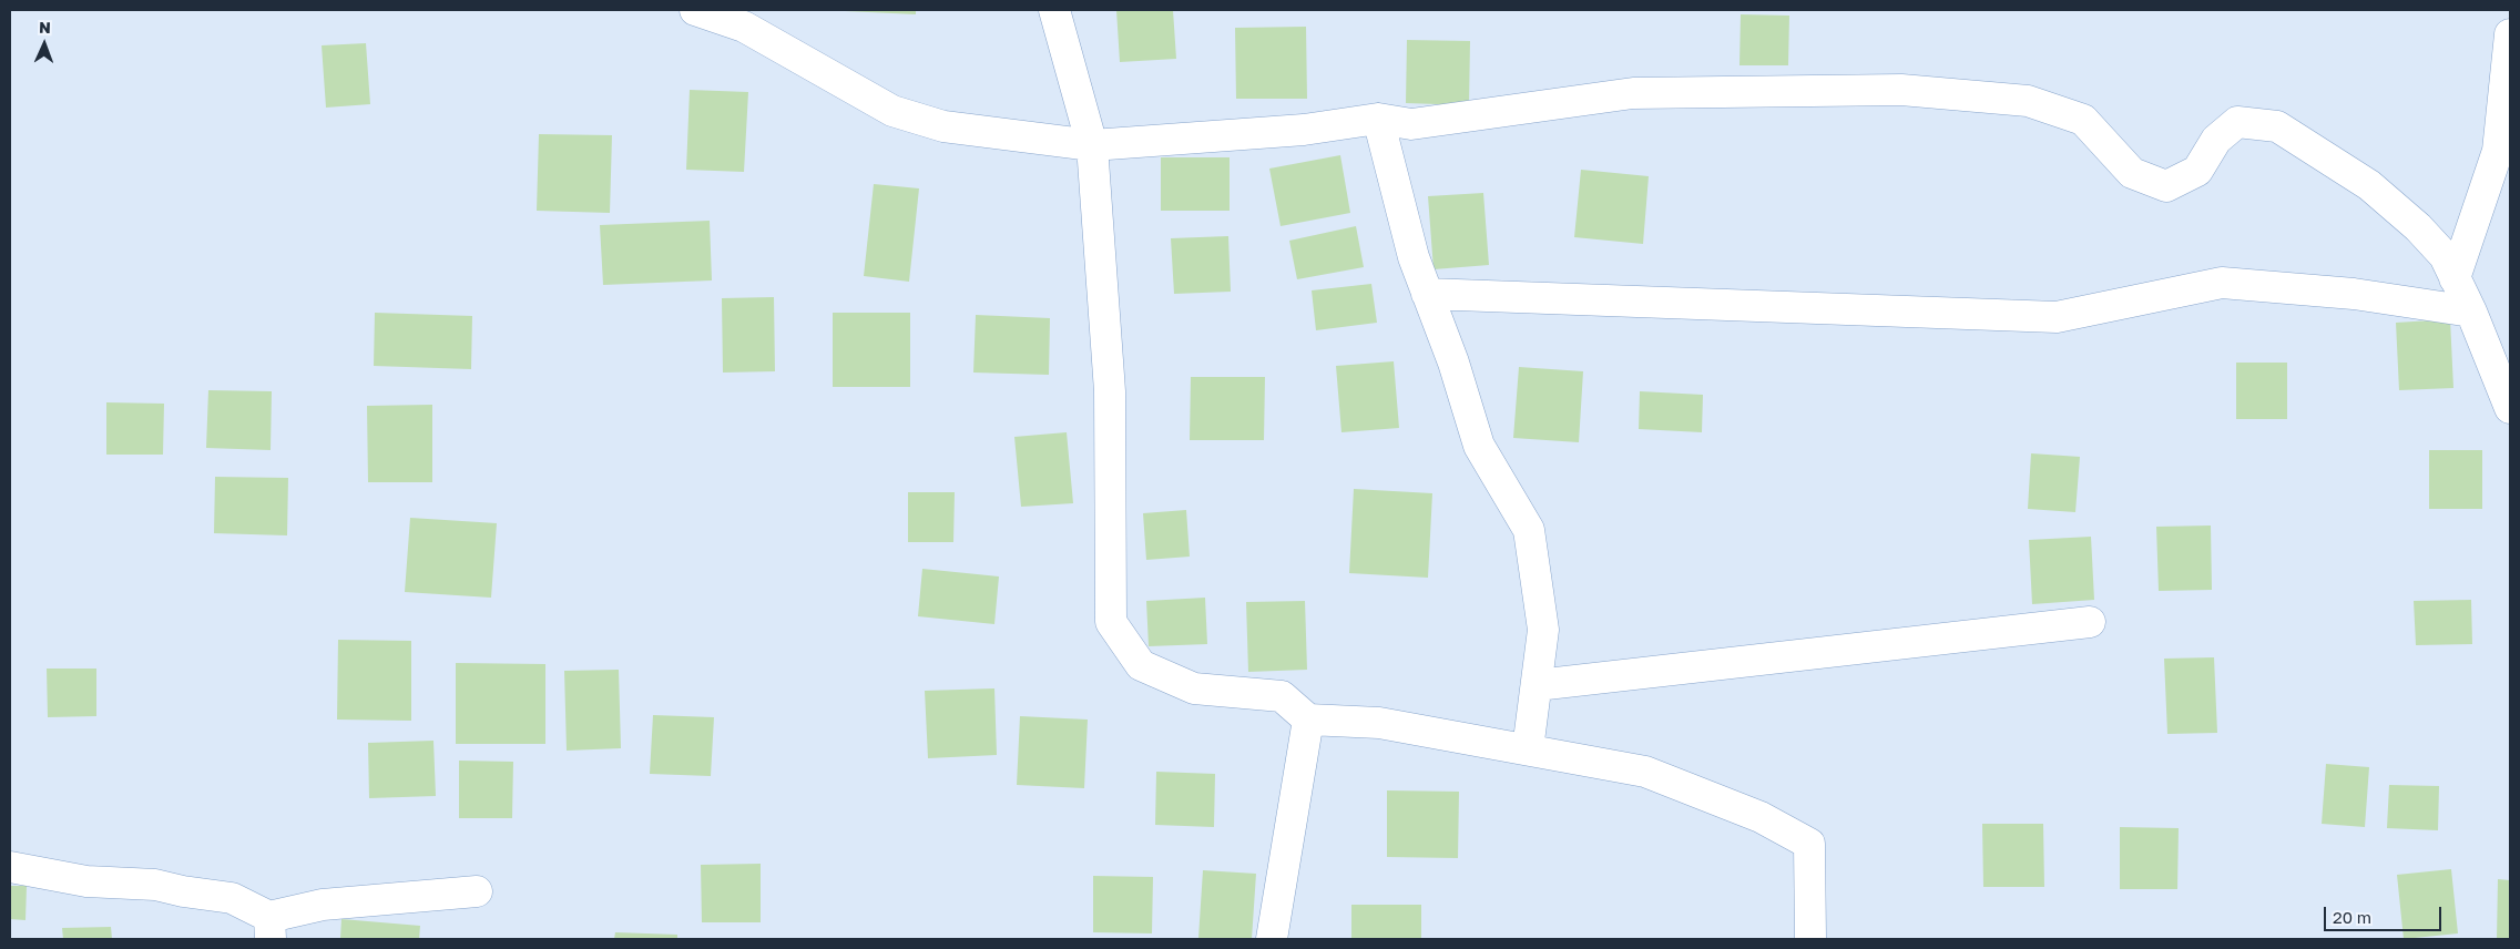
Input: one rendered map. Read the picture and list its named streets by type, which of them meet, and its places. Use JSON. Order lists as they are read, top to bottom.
{
  "scale_bar": "20 m",
  "north": "top"
}
